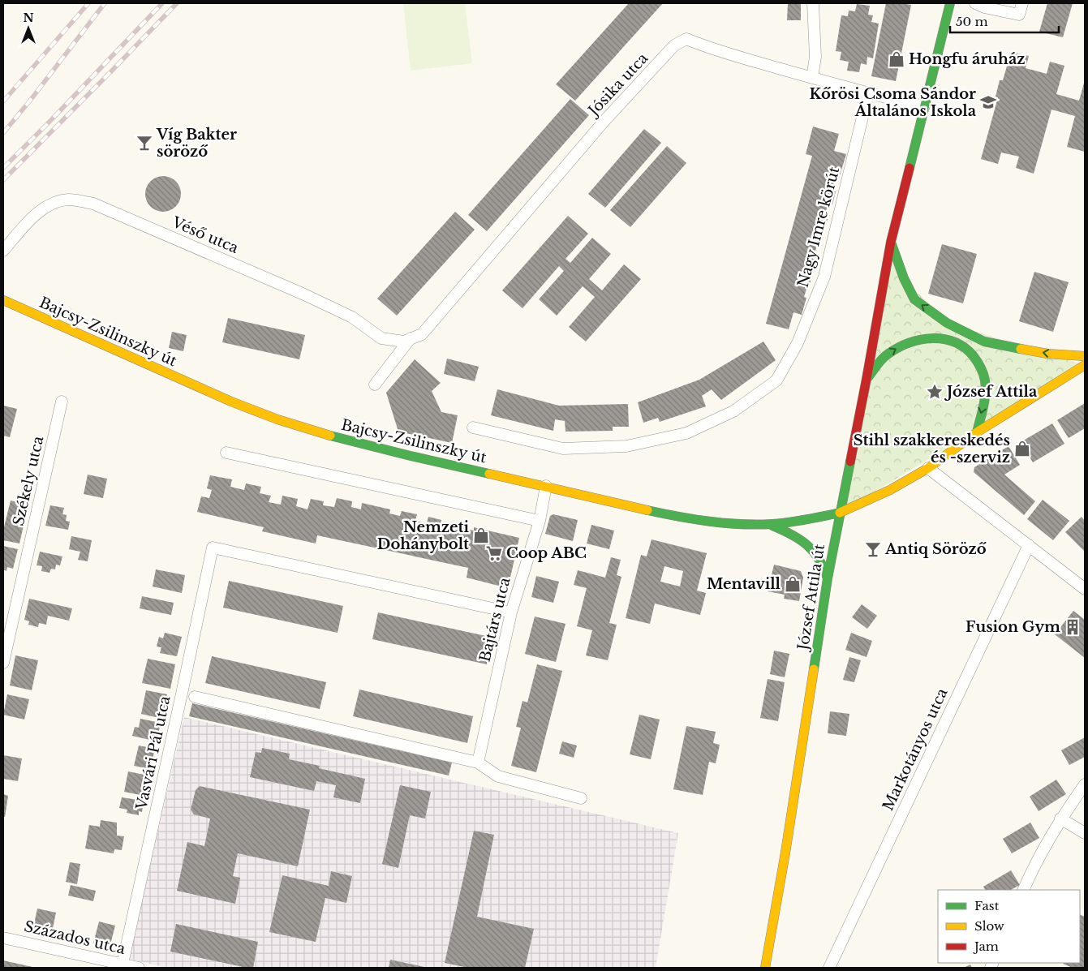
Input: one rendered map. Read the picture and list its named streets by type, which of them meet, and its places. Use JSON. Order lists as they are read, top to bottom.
{
  "streets": {
    "main road": ["Bajcsy-Zsilinszky út", "József Attila út"],
    "street": [
      "Jósika utca",
      "Nagy Imre körút",
      "Véső utca",
      "Székely utca",
      "Bajtárs utca",
      "Markotányos utca",
      "Vasvári Pál utca",
      "Százados utca"
    ]
  },
  "crossings": [
    ["Jósika utca", "Nagy Imre körút"],
    ["Jósika utca", "Véső utca"],
    ["Bajcsy-Zsilinszky út", "József Attila út"],
    ["Bajcsy-Zsilinszky út", "Bajtárs utca"],
    ["Bajtárs utca", "Vasvári Pál utca"],
    ["Vasvári Pál utca", "Százados utca"]
  ],
  "places": {
    "shop": [
      "Hongfu áruház",
      "Stihl szakkereskedés és -szerviz",
      "Nemzeti Dohánybolt",
      "Mentavill"
    ],
    "school or university": ["Kőrösi Csoma Sándor Általános Iskola"],
    "bar": ["Víg Bakter söröző", "Antiq Söröző"],
    "place": ["József Attila"],
    "supermarket": ["Coop ABC"],
    "building": ["Fusion Gym"]
  },
  "legend": ["Fast", "Slow", "Jam"],
  "scale_bar": "50 m",
  "north": "top"
}
